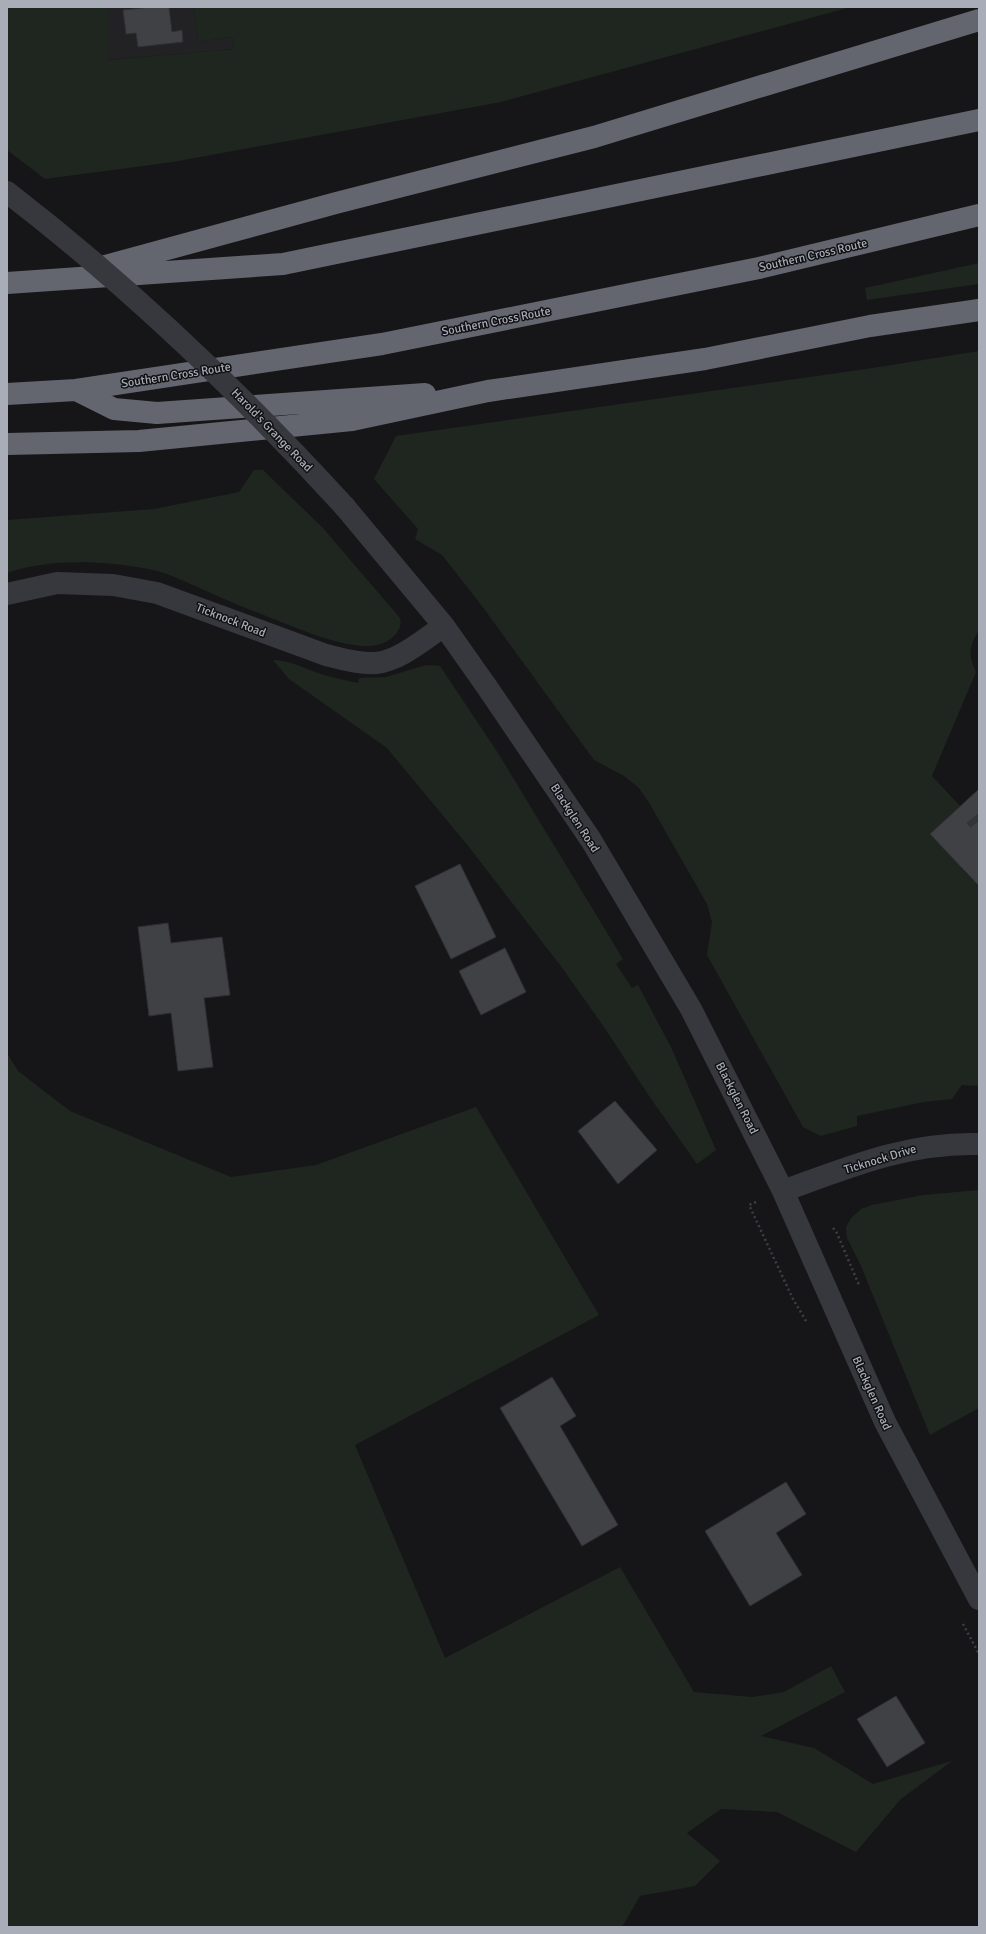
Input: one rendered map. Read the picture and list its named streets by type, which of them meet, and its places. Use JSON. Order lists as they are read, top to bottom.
{
  "streets": {
    "highway": ["Southern Cross Route"],
    "street": [
      "Harold's Grange Road",
      "Ticknock Road",
      "Blackglen Road",
      "Ticknock Drive"
    ]
  },
  "crossings": [
    ["Harold's Grange Road", "Ticknock Road"],
    ["Harold's Grange Road", "Blackglen Road"],
    ["Ticknock Road", "Blackglen Road"],
    ["Blackglen Road", "Ticknock Drive"]
  ]
}
